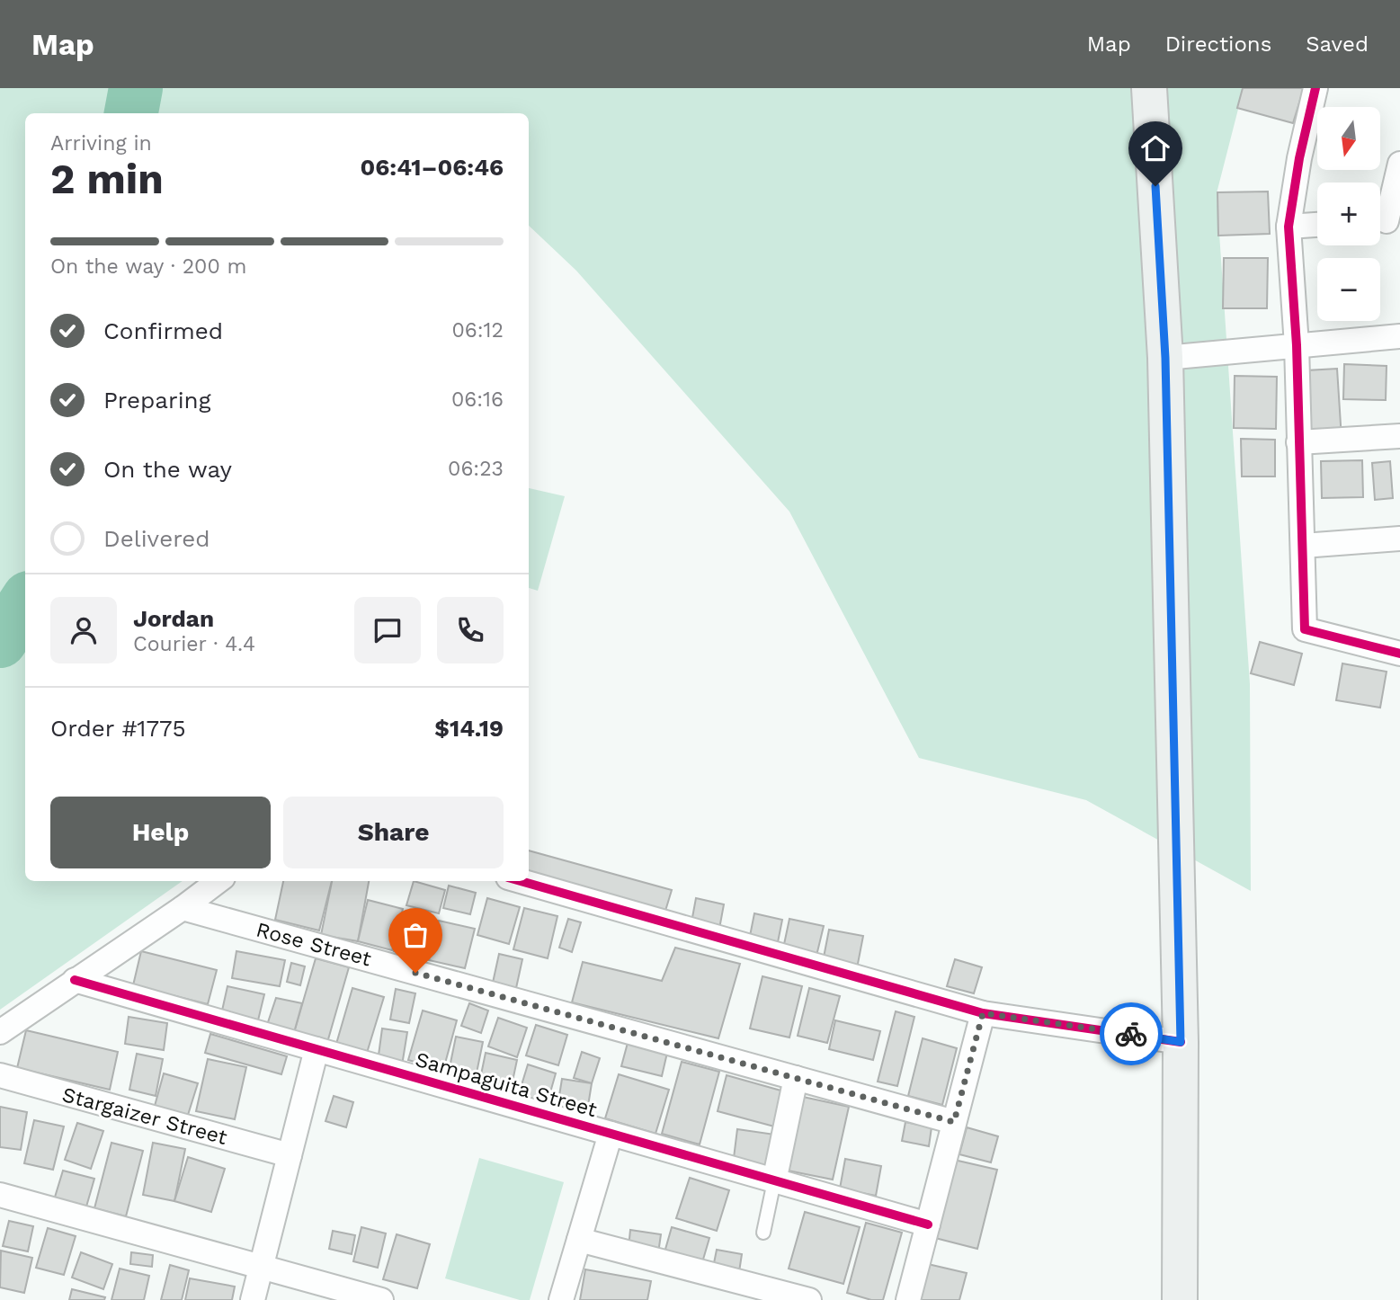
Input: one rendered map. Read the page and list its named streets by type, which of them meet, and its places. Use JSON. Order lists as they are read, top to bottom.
{
  "streets": {
    "street": ["Rose Street", "Sampaguita Street", "Stargaizer Street"]
  },
  "north": "bottom",
  "page": {
    "header": "Map",
    "nav": ["Map", "Directions", "Saved"],
    "map_buttons": ["+", "−"],
    "heading": ["2 min", "Arriving in", "06:41–06:46"],
    "panel": [
      "Jordan",
      "Courier · 4.4",
      "Order #1775",
      "$14.19"
    ],
    "bar": "On the way · 200 m",
    "list": [
      ["Confirmed", "06:12"],
      ["Preparing", "06:16"],
      ["On the way", "06:23"],
      "Delivered"
    ],
    "buttons": ["Help", "Share"]
  }
}
